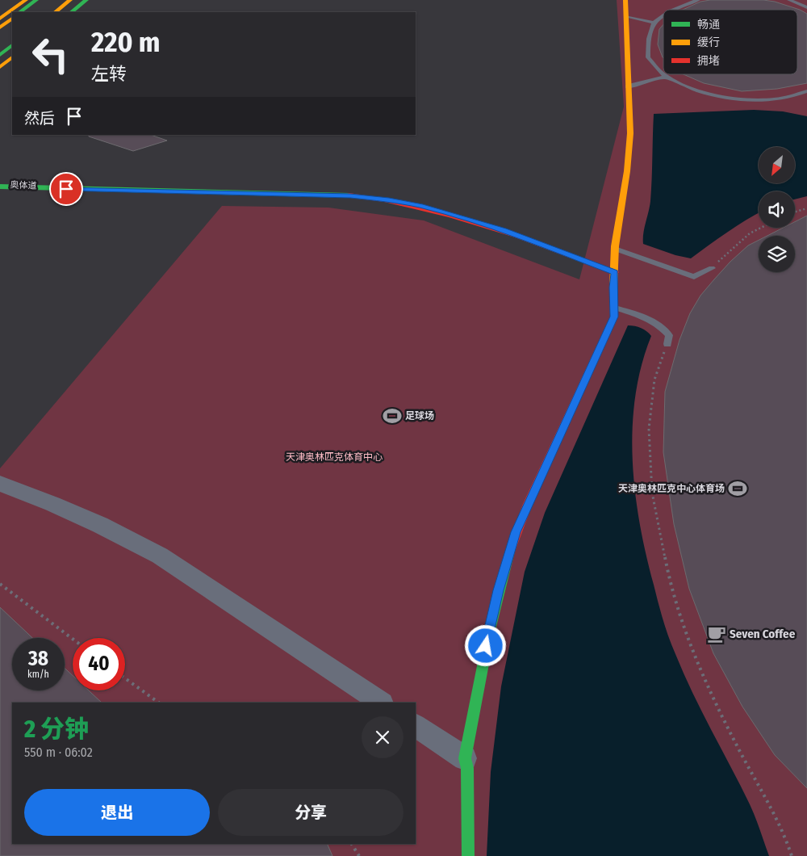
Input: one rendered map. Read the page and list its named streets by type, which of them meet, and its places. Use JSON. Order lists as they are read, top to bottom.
{
  "streets": {
    "main road": ["奥体道"]
  },
  "parks": ["天津奥林匹克体育中心"],
  "places": {
    "sports": ["足球场", "天津奥林匹克中心体育场"],
    "cafe": ["Seven Coffee"]
  },
  "legend": ["畅通", "缓行", "拥堵"],
  "north": "bottom left",
  "page": {
    "turn": ["220 m", "左转"],
    "then": "然后",
    "speed": "38 km/h",
    "limit": "40",
    "heading": ["2 分钟", "550 m · 06:02"],
    "buttons": ["退出", "分享"]
  }
}
